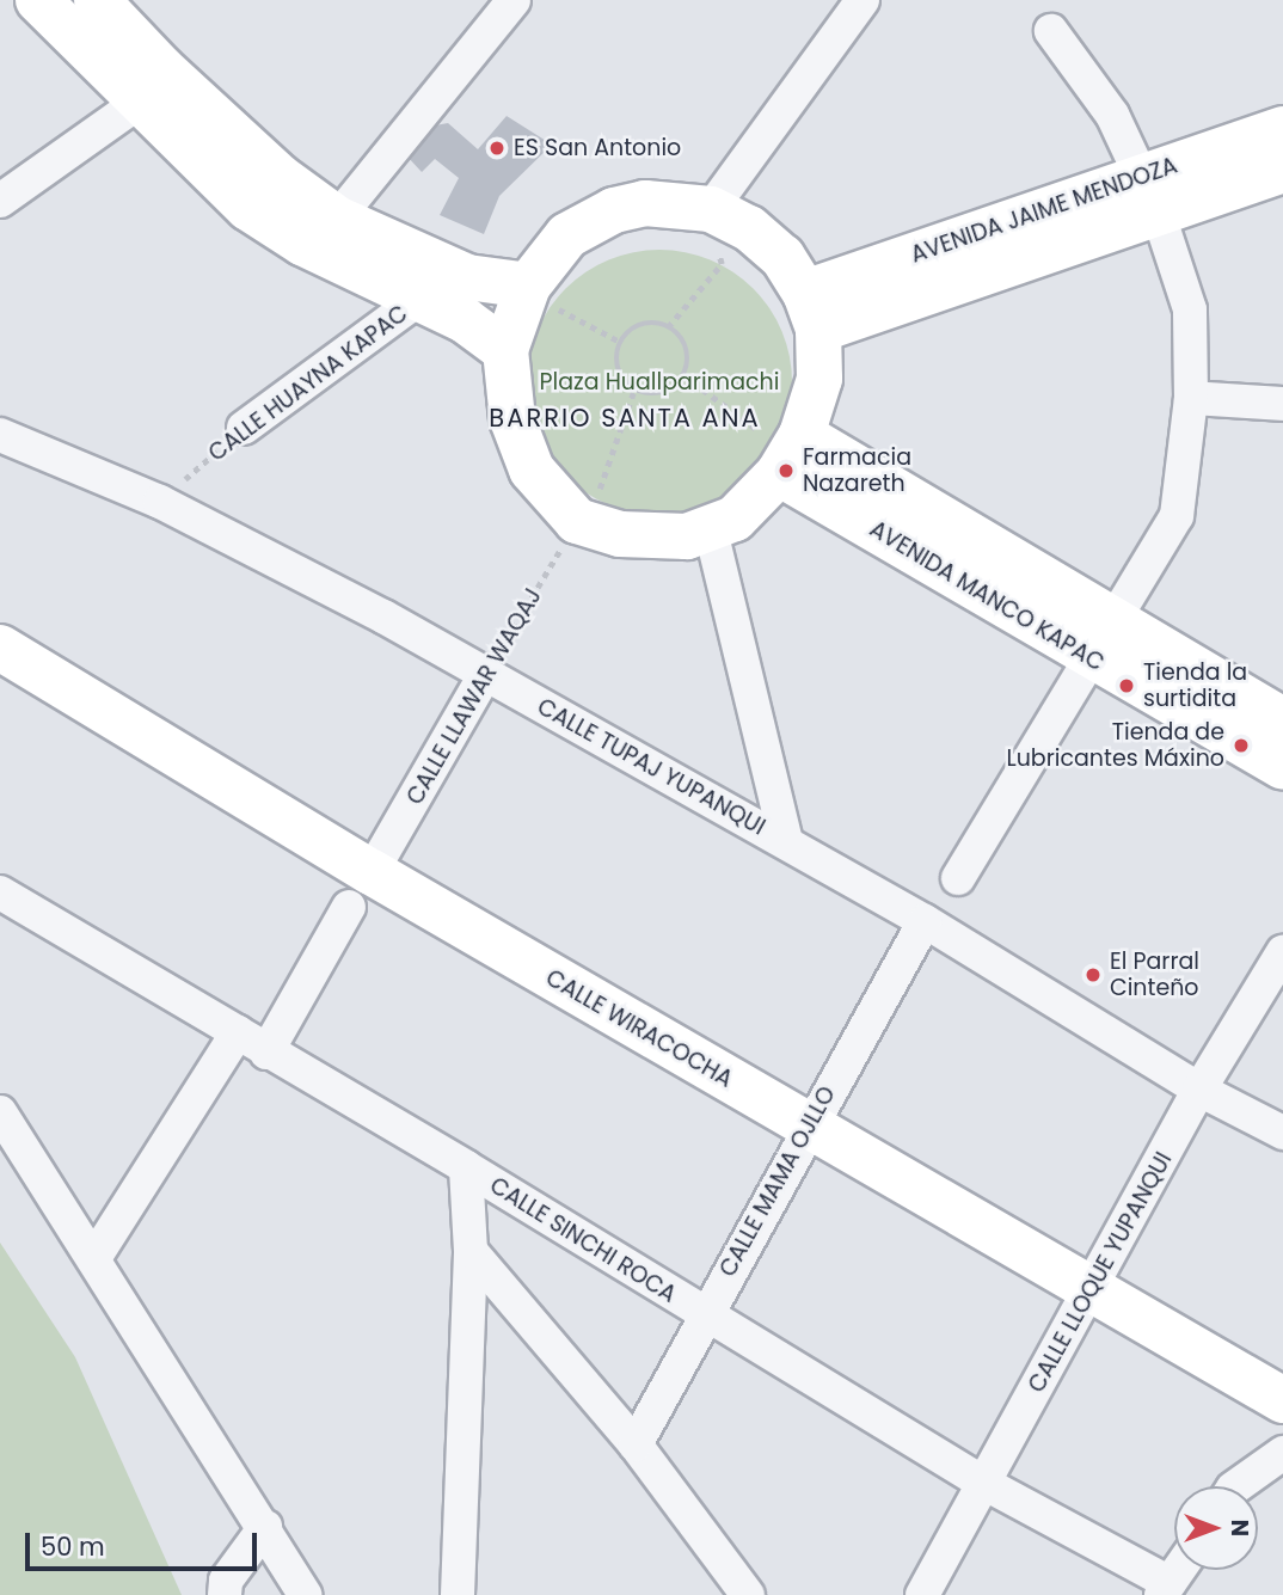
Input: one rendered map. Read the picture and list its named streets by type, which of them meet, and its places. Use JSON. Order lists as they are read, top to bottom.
{
  "streets": {
    "main road": ["AVENIDA JAIME MENDOZA", "AVENIDA MANCO KAPAC", "CALLE WIRACOCHA"],
    "street": [
      "CALLE HUAYNA KAPAC",
      "CALLE LLAWAR WAQAJ",
      "CALLE TUPAJ YUPANQUI",
      "CALLE MAMA OJLLO",
      "CALLE SINCHI ROCA",
      "CALLE LLOQUE YUPANQUI"
    ]
  },
  "crossings": [
    ["CALLE HUAYNA KAPAC", "CALLE TUPAJ YUPANQUI"],
    ["CALLE LLAWAR WAQAJ", "CALLE TUPAJ YUPANQUI"],
    ["CALLE LLAWAR WAQAJ", "CALLE WIRACOCHA"],
    ["CALLE LLAWAR WAQAJ", "CALLE SINCHI ROCA"],
    ["CALLE TUPAJ YUPANQUI", "CALLE MAMA OJLLO"],
    ["CALLE TUPAJ YUPANQUI", "CALLE LLOQUE YUPANQUI"],
    ["CALLE WIRACOCHA", "CALLE MAMA OJLLO"],
    ["CALLE WIRACOCHA", "CALLE LLOQUE YUPANQUI"],
    ["CALLE MAMA OJLLO", "CALLE SINCHI ROCA"],
    ["CALLE SINCHI ROCA", "CALLE LLOQUE YUPANQUI"]
  ],
  "districts": ["BARRIO SANTA ANA"],
  "parks": ["Plaza Huallparimachi"],
  "places": [
    "ES San Antonio",
    "Farmacia Nazareth",
    "Tienda la surtidita",
    "Tienda de Lubricantes Máxino",
    "El Parral Cinteño"
  ],
  "scale_bar": "50 m",
  "north": "right"
}
